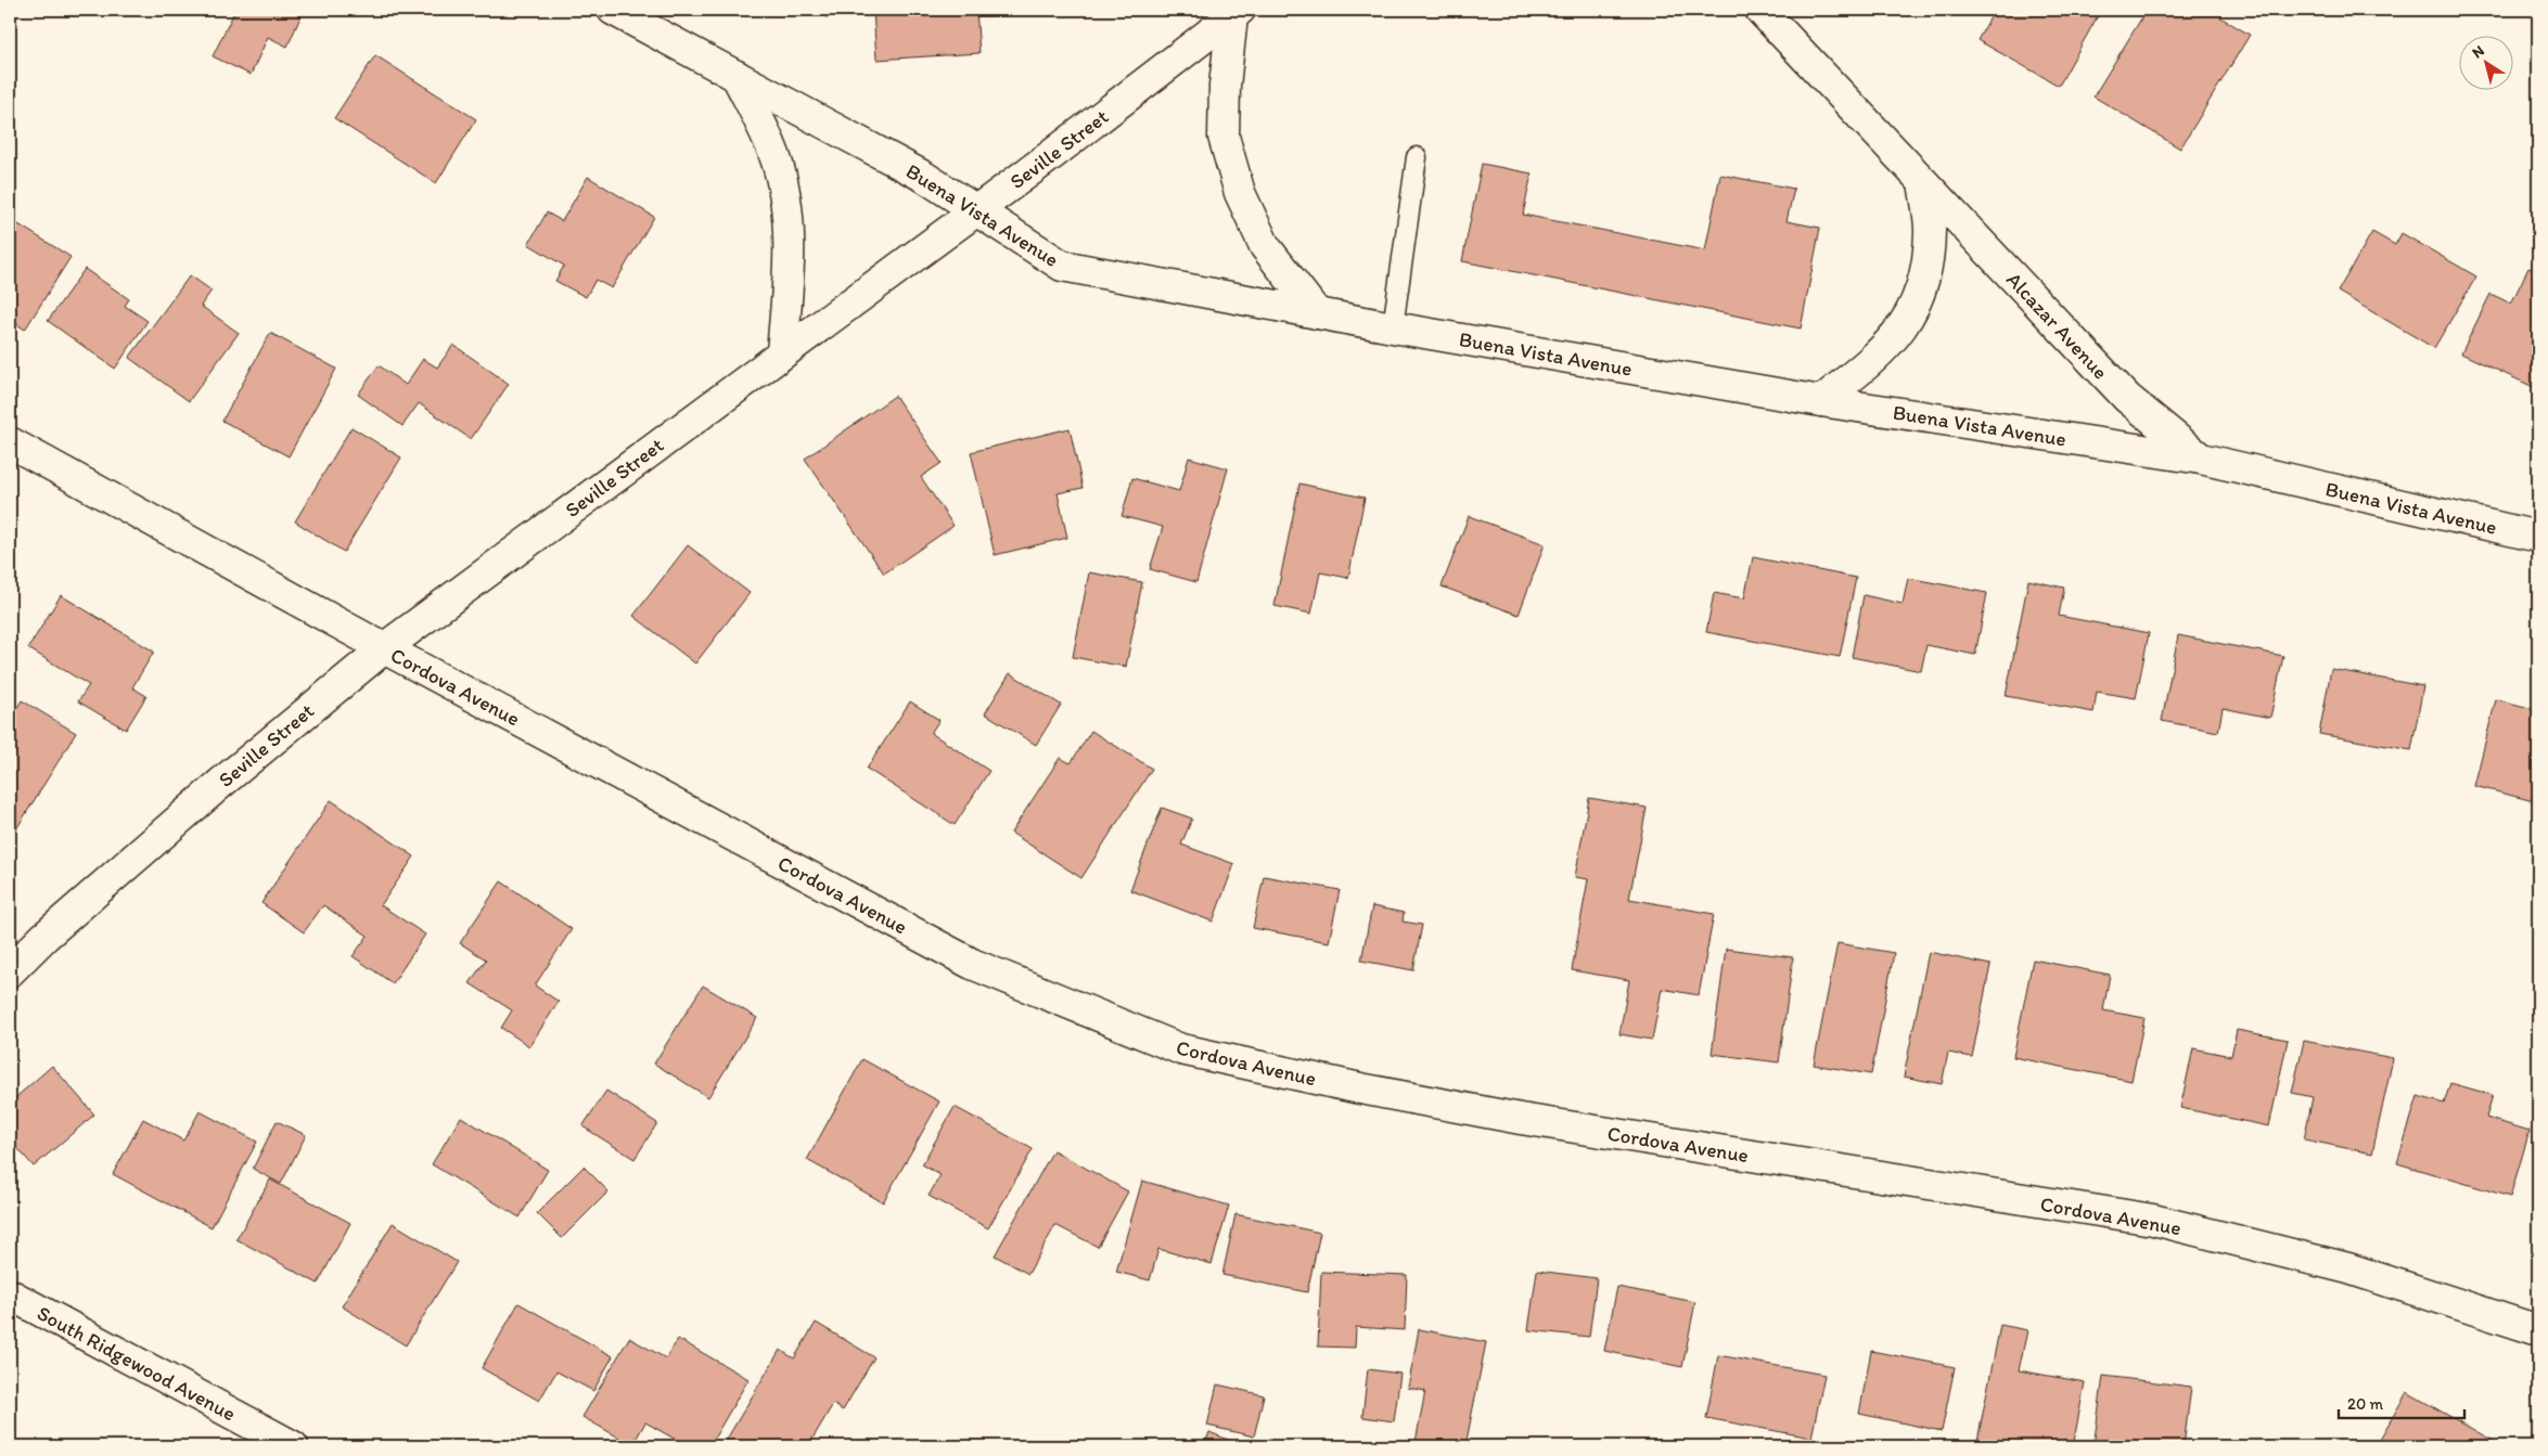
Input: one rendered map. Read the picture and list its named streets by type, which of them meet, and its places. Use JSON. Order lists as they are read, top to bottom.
{
  "streets": {
    "street": [
      "Seville Street",
      "Buena Vista Avenue",
      "Alcazar Avenue",
      "Cordova Avenue",
      "South Ridgewood Avenue"
    ]
  },
  "crossings": [
    ["Seville Street", "Buena Vista Avenue"],
    ["Seville Street", "Cordova Avenue"],
    ["Buena Vista Avenue", "Alcazar Avenue"]
  ],
  "scale_bar": "20 m",
  "north": "top left"
}
